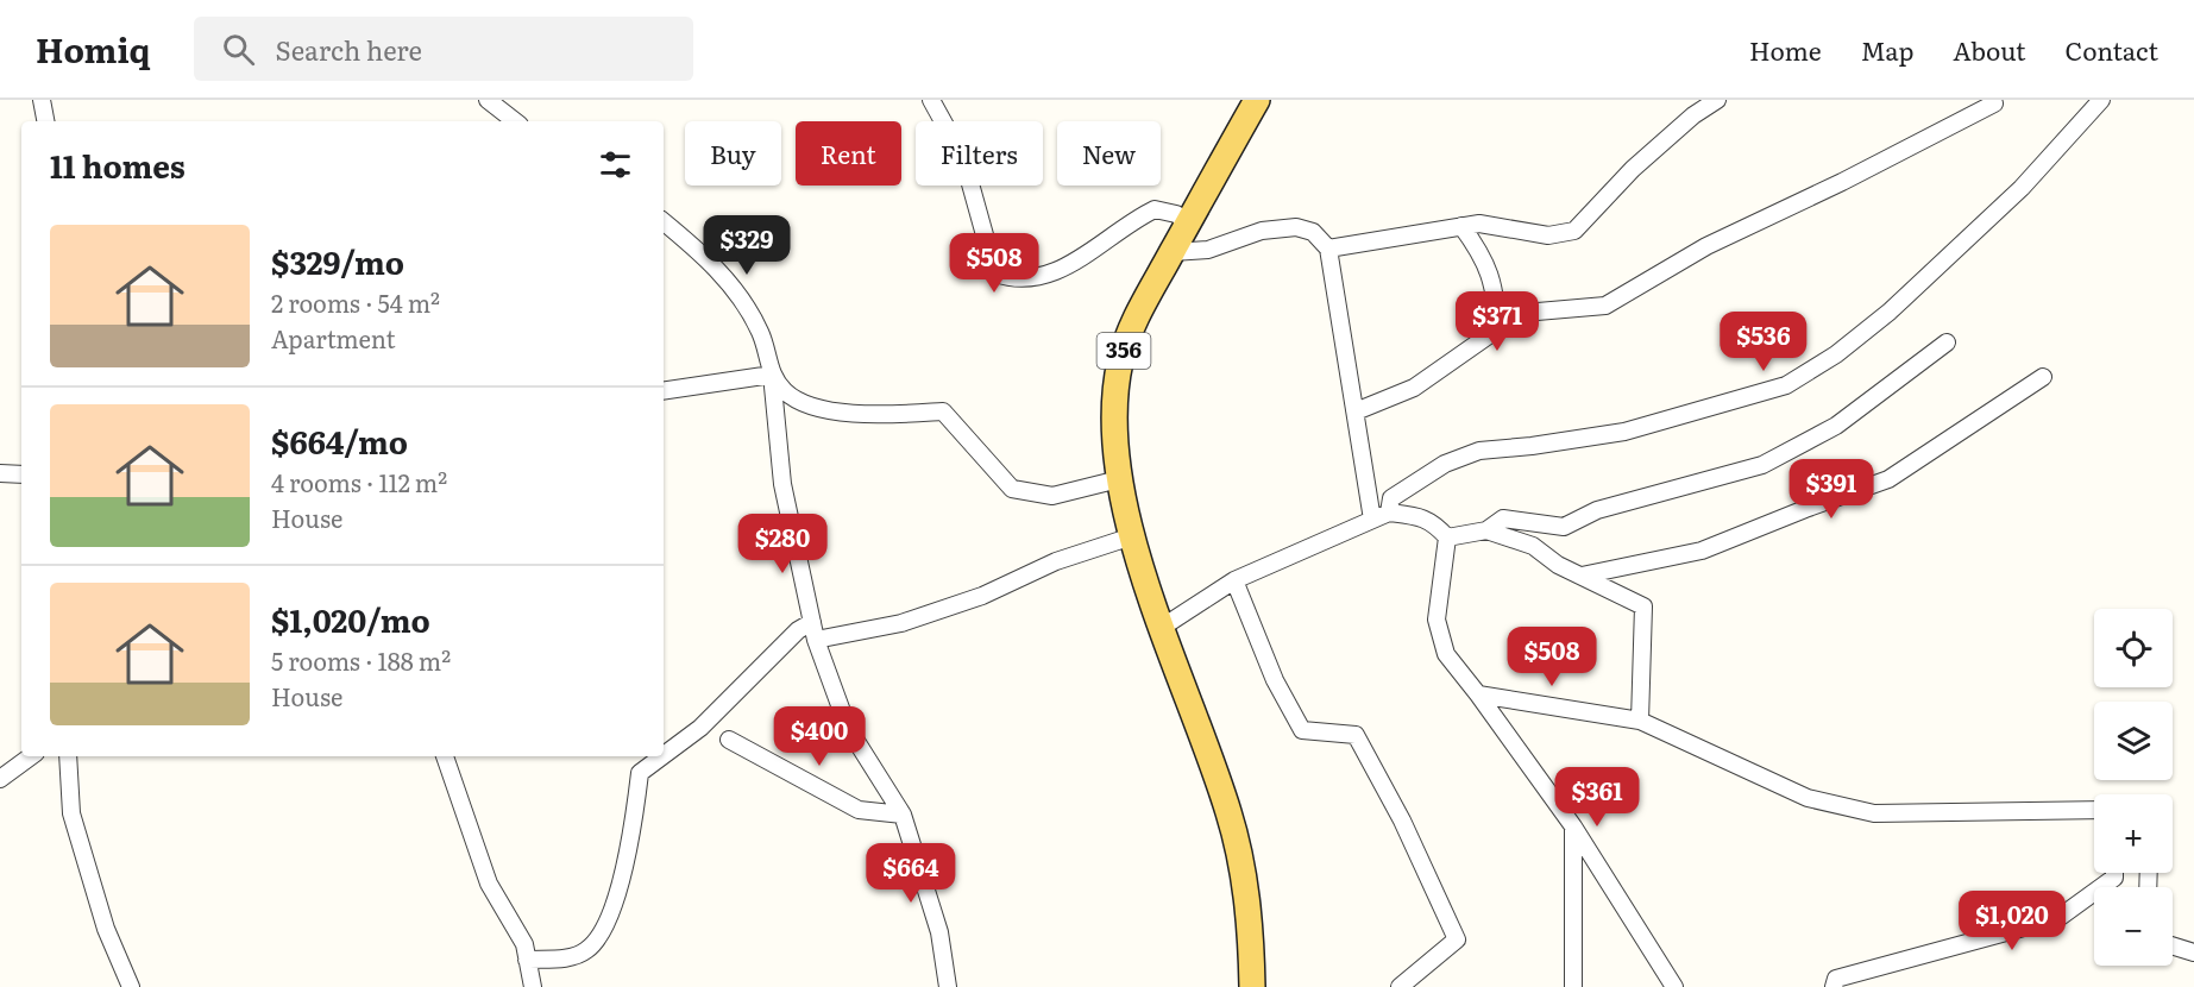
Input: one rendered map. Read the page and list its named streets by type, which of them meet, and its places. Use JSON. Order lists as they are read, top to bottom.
{
  "streets": {
    "main road": ["356"]
  },
  "page": {
    "header": "Homiq",
    "search": "Search here",
    "nav": [
      "Home",
      "Map",
      "About",
      "Contact"
    ],
    "chip": [
      "Buy",
      "Rent",
      "Filters",
      "New"
    ],
    "heading": "11 homes",
    "list": [
      {
        "name": "$329/mo",
        "note": "2 rooms · 54 m² · Apartment"
      },
      {
        "name": "$664/mo",
        "note": "4 rooms · 112 m² · House"
      },
      {
        "name": "$1,020/mo",
        "note": "5 rooms · 188 m² · House"
      }
    ],
    "price": [
      "$329",
      "$508",
      "$371",
      "$536",
      "$391",
      "$280",
      "$508",
      "$400",
      "$361",
      "$664",
      "$1,020"
    ],
    "map_buttons": ["+", "−"]
  }
}
